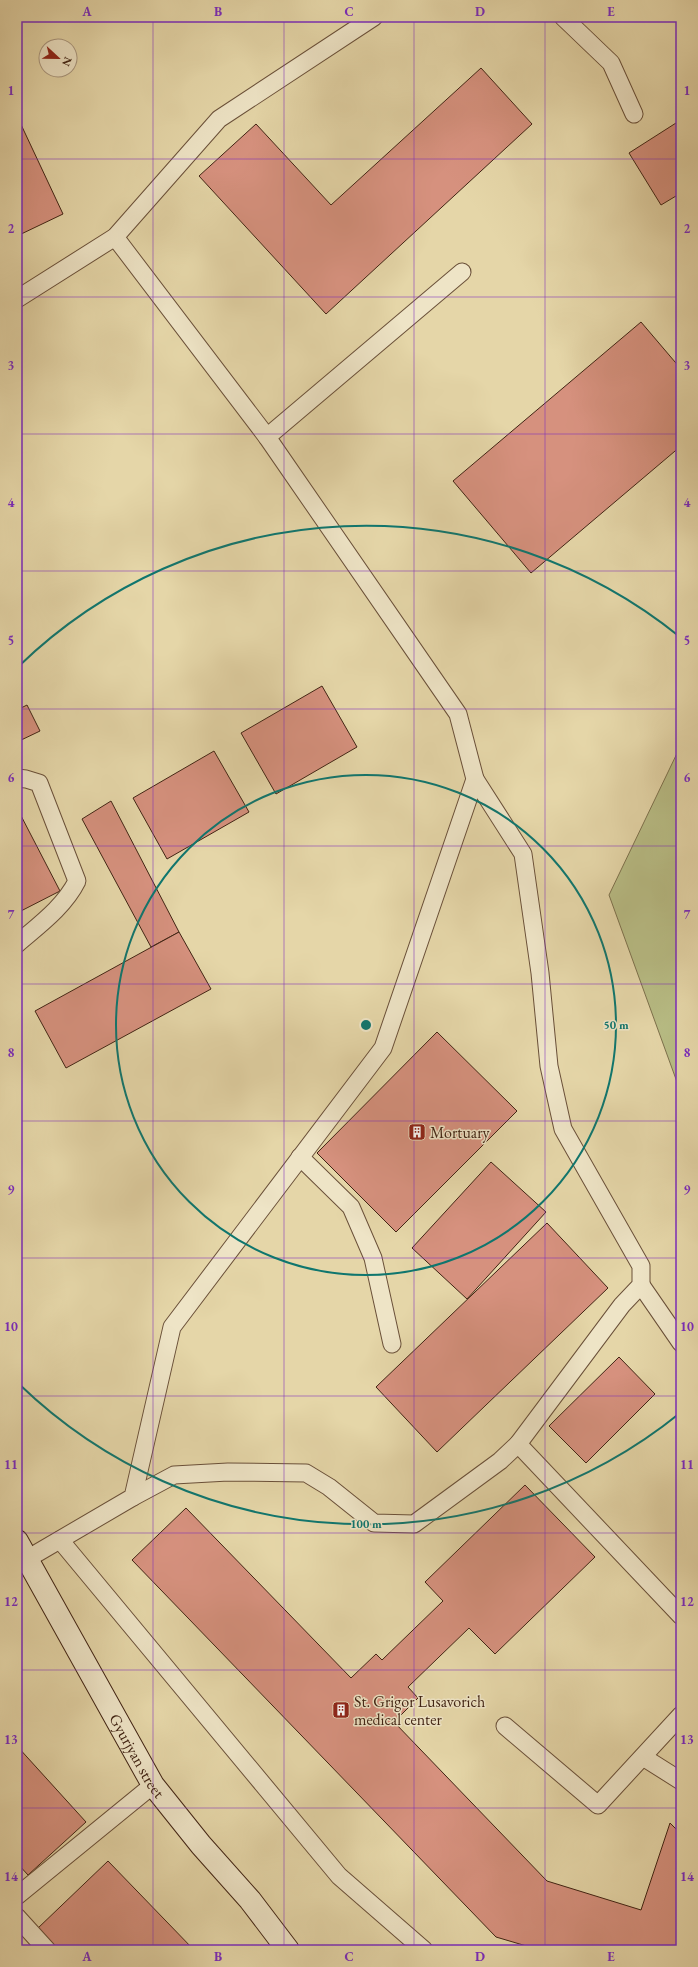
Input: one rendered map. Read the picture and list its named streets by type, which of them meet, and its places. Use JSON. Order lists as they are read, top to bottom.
{
  "streets": {
    "main road": ["Gyurjyan street"]
  },
  "places": {
    "building": ["Mortuary", "St. Grigor Lusavorich medical center"]
  },
  "north": "right",
  "grid": {
    "columns": [
      "A",
      "B",
      "C",
      "D",
      "E"
    ],
    "rows": [
      "1",
      "2",
      "3",
      "4",
      "5",
      "6",
      "7",
      "8",
      "9",
      "10",
      "11",
      "12",
      "13",
      "14"
    ]
  },
  "rings": ["50 m", "100 m"]
}
